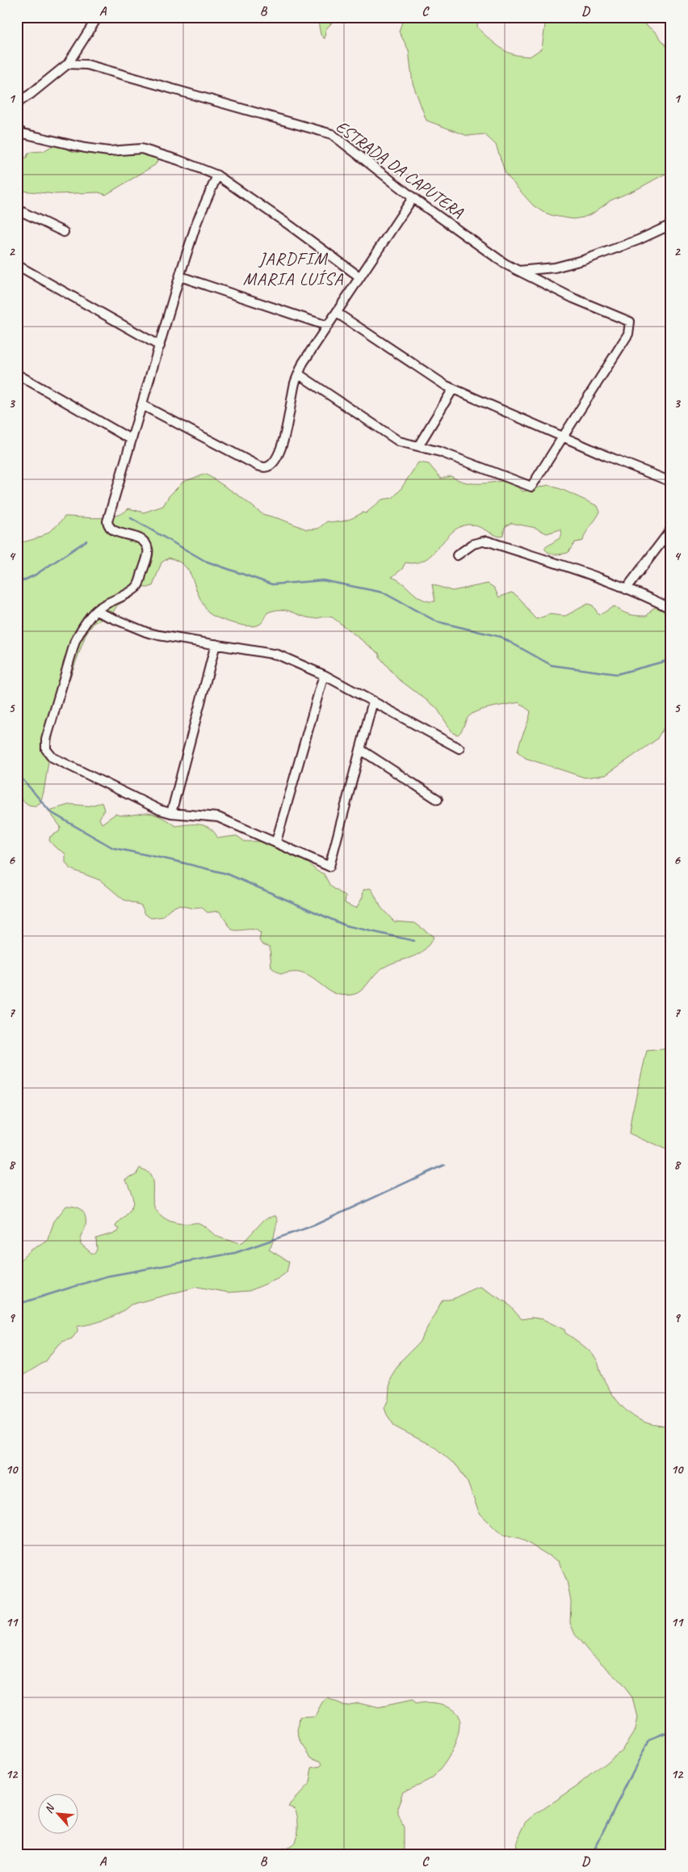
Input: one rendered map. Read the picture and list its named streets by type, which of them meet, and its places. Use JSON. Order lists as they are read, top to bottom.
{
  "streets": {
    "street": ["ESTRADA DA CAPUTERA"]
  },
  "districts": ["JARDFIM MARIA LUÍSA"],
  "north": "top left",
  "grid": {
    "columns": [
      "A",
      "B",
      "C",
      "D"
    ],
    "rows": [
      "1",
      "2",
      "3",
      "4",
      "5",
      "6",
      "7",
      "8",
      "9",
      "10",
      "11",
      "12"
    ]
  }
}
